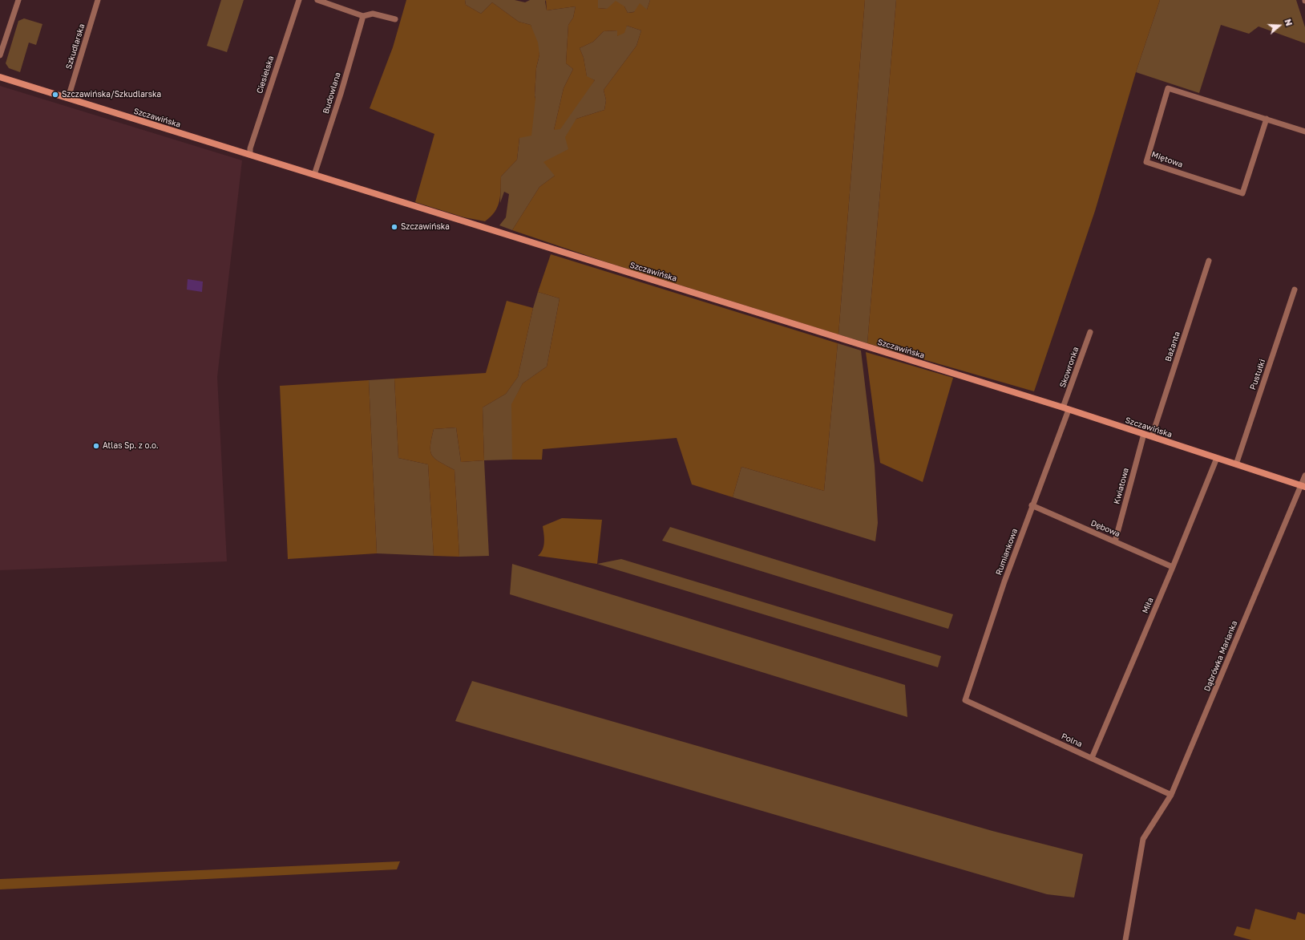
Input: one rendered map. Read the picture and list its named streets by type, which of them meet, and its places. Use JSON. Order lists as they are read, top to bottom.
{
  "streets": {
    "street": [
      "Szkudlarska",
      "Ciesielska",
      "Budowlana",
      "Szczawińska",
      "Miętowa",
      "Bażanta",
      "Skowronka",
      "Pustułki",
      "Kwiatowa",
      "Dębowa",
      "Rumiankowa",
      "Miła",
      "Dąbrówka Marianka",
      "Polna"
    ]
  },
  "crossings": [
    ["Szkudlarska", "Szczawińska"],
    ["Ciesielska", "Szczawińska"],
    ["Budowlana", "Szczawińska"],
    ["Szczawińska", "Bażanta"],
    ["Szczawińska", "Skowronka"],
    ["Szczawińska", "Pustułki"],
    ["Szczawińska", "Kwiatowa"],
    ["Szczawińska", "Rumiankowa"],
    ["Szczawińska", "Miła"],
    ["Szczawińska", "Dąbrówka Marianka"],
    ["Skowronka", "Rumiankowa"],
    ["Kwiatowa", "Dębowa"],
    ["Dębowa", "Rumiankowa"],
    ["Dębowa", "Miła"],
    ["Rumiankowa", "Polna"],
    ["Miła", "Polna"],
    ["Dąbrówka Marianka", "Polna"]
  ],
  "places": ["Szczawińska/Szkudlarska", "Szczawińska", "Atlas Sp. z o.o."],
  "north": "right"
}
